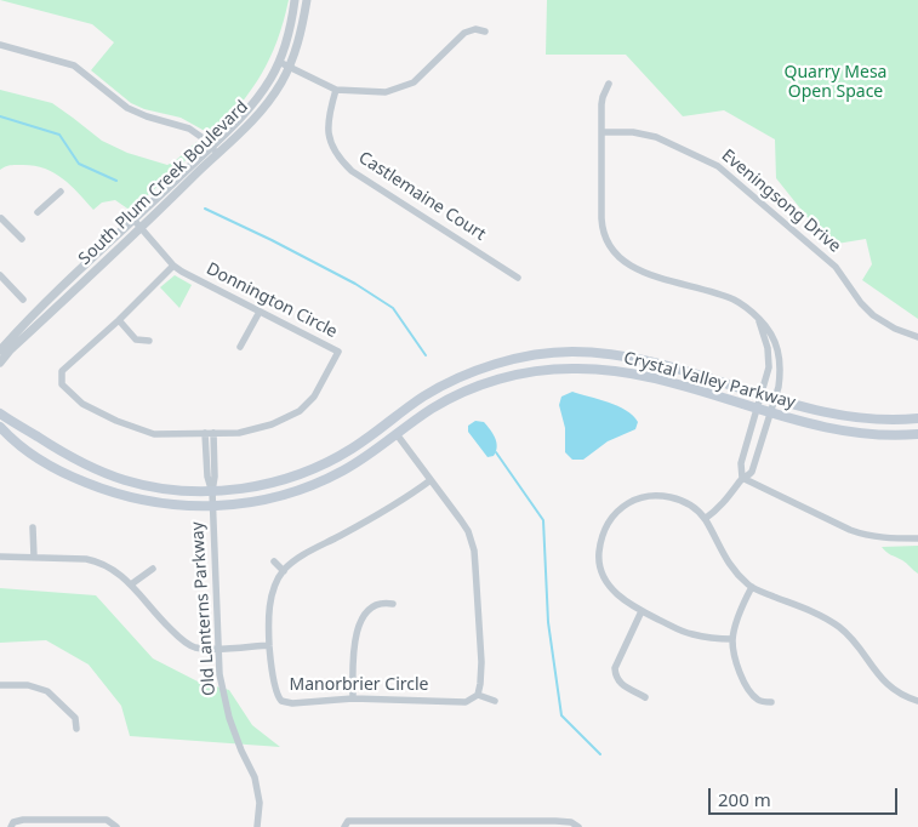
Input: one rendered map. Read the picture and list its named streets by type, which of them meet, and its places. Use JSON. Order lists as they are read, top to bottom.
{
  "streets": {
    "main road": ["Crystal Valley Parkway"],
    "street": [
      "South Plum Creek Boulevard",
      "Castlemaine Court",
      "Eveningsong Drive",
      "Donnington Circle",
      "Old Lanterns Parkway",
      "Manorbrier Circle"
    ]
  },
  "crossings": [
    ["South Plum Creek Boulevard", "Donnington Circle"],
    ["Donnington Circle", "Old Lanterns Parkway"],
    ["Crystal Valley Parkway", "Old Lanterns Parkway"]
  ],
  "parks": ["Quarry Mesa Open Space"],
  "scale_bar": "200 m"
}
